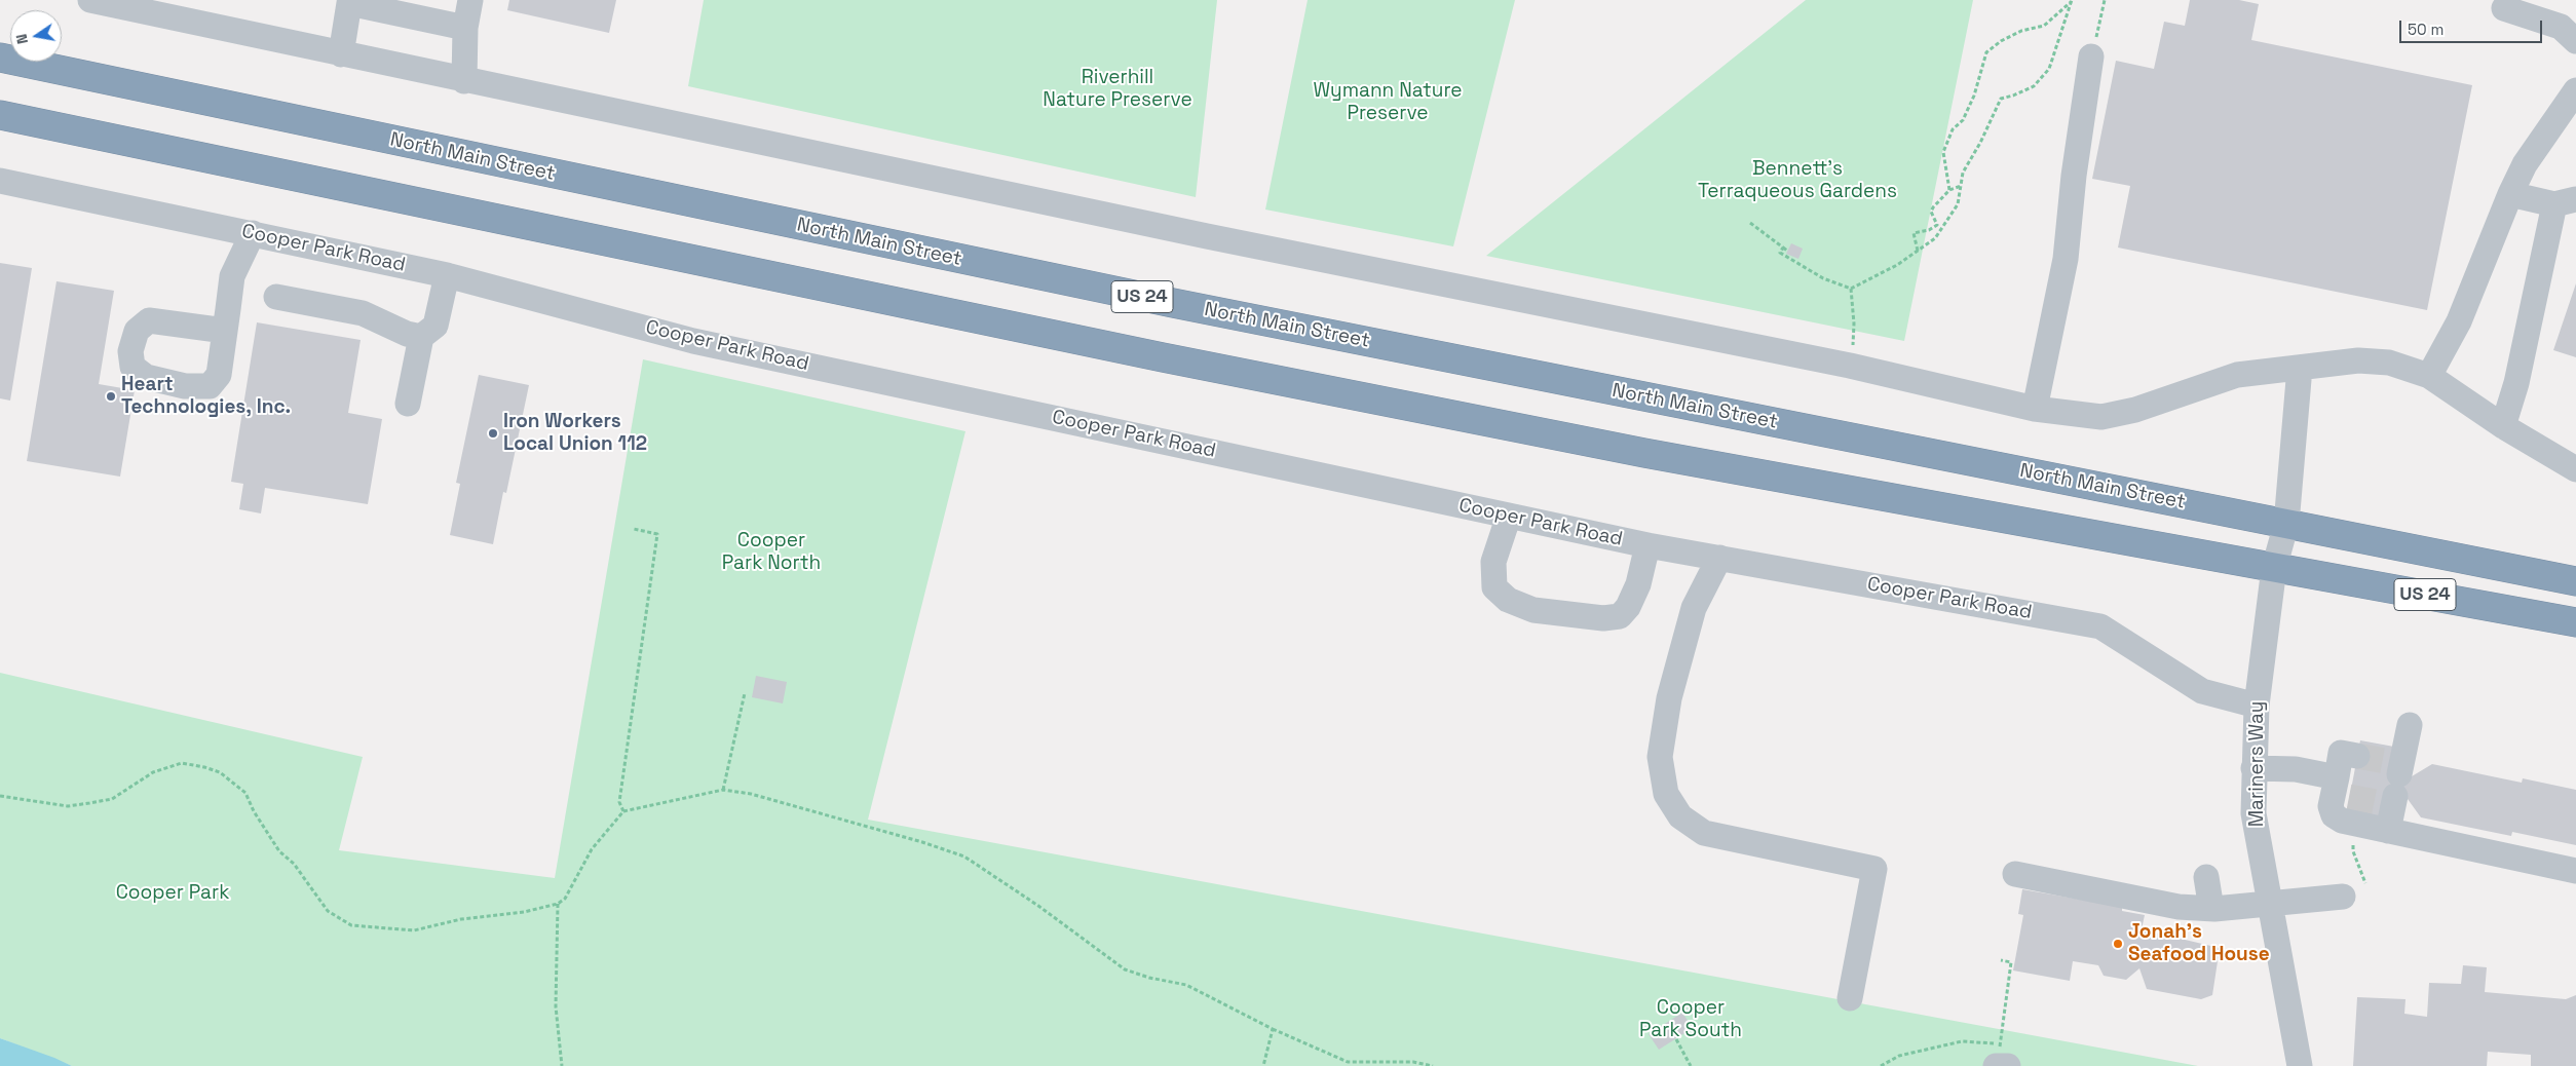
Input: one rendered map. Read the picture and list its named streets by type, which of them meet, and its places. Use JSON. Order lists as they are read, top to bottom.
{
  "streets": {
    "highway": ["North Main Street", "US 24"],
    "street": ["Cooper Park Road", "Mariners Way"]
  },
  "crossings": [
    ["North Main Street", "Mariners Way"],
    ["Cooper Park Road", "Mariners Way"],
    ["US 24", "Mariners Way"]
  ],
  "parks": [
    "Riverhill Nature Preserve",
    "Wymann Nature Preserve",
    "Bennett's Terraqueous Gardens",
    "Cooper Park North",
    "Cooper Park",
    "Cooper Park South"
  ],
  "places": ["Heart Technologies, Inc.", "Iron Workers Local Union 112", "Jonah's Seafood House"],
  "scale_bar": "50 m",
  "north": "left"
}
